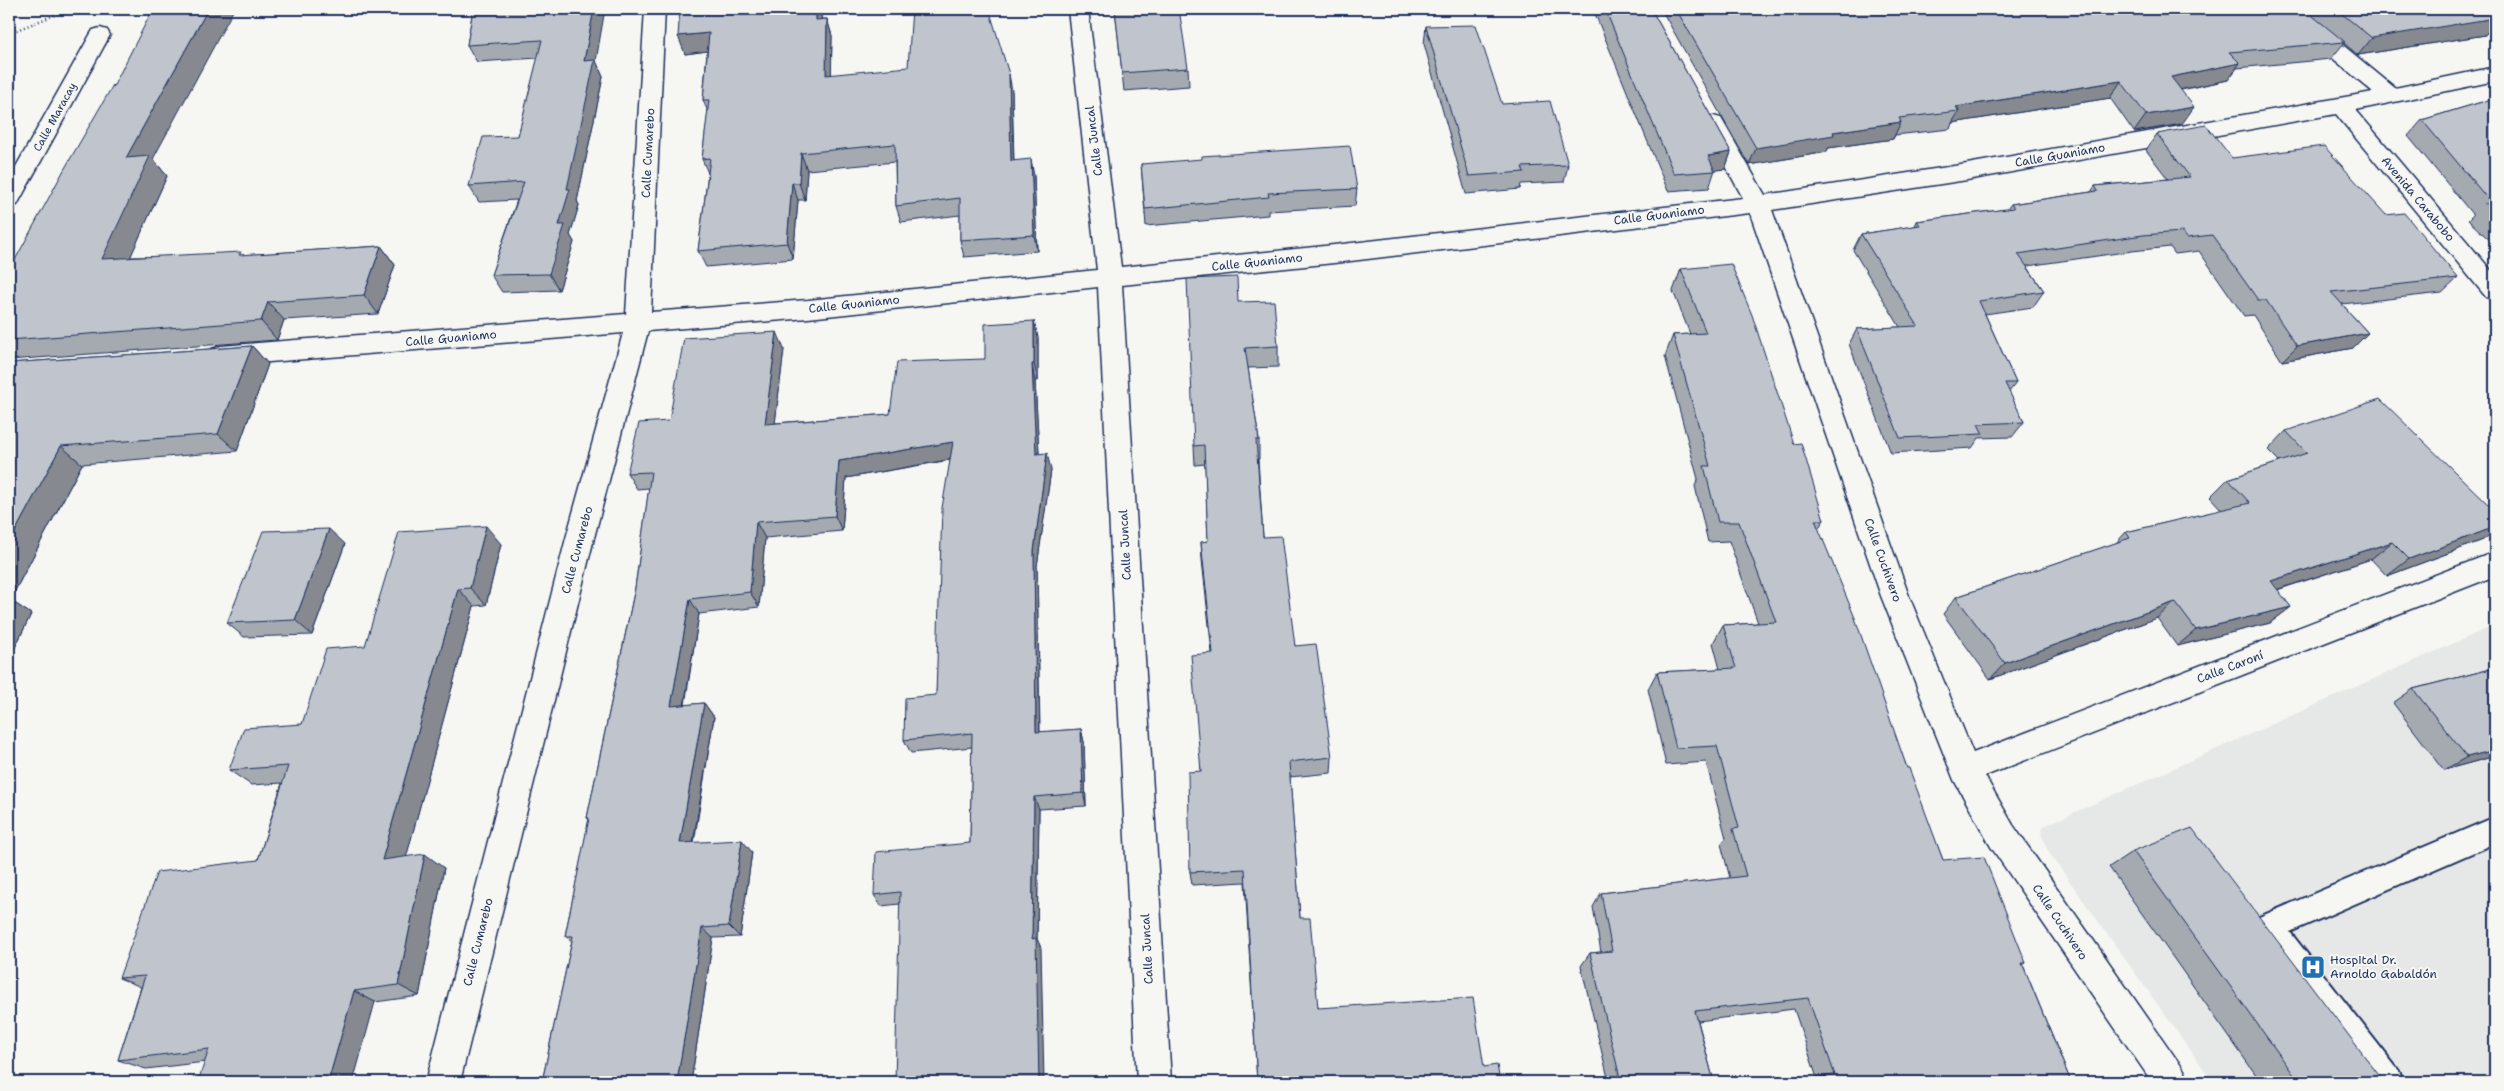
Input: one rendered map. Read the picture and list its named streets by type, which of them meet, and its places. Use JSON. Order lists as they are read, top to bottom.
{
  "streets": {
    "street": [
      "Calle Maracay",
      "Calle Juncal",
      "Calle Cumarebo",
      "Calle Guaniamo",
      "Avenida Carabobo",
      "Calle Cuchivero",
      "Calle Caroní"
    ]
  },
  "crossings": [
    ["Calle Juncal", "Calle Guaniamo"],
    ["Calle Cumarebo", "Calle Guaniamo"],
    ["Calle Guaniamo", "Avenida Carabobo"],
    ["Calle Guaniamo", "Calle Cuchivero"],
    ["Calle Cuchivero", "Calle Caroní"]
  ],
  "places": {
    "hospital": ["Hospital Dr. Arnoldo Gabaldón"]
  }
}
